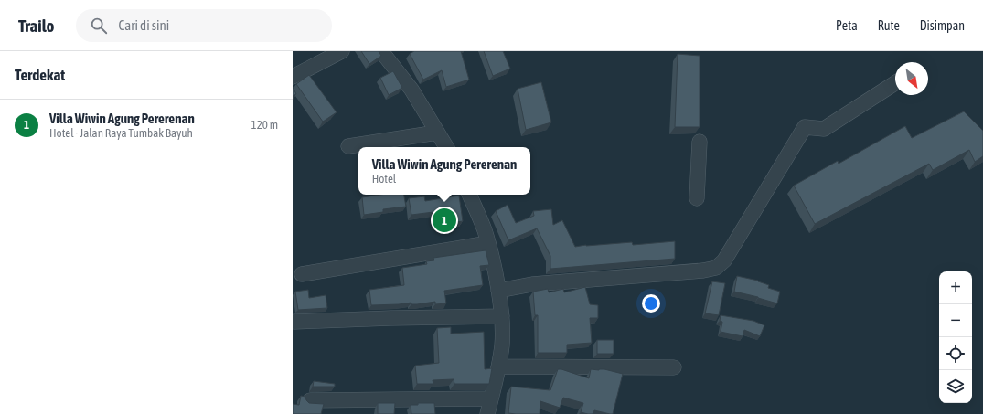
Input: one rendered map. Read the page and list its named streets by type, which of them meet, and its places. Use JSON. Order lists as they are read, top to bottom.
{
  "north": "bottom right",
  "page": {
    "header": "Trailo",
    "search": "Cari di sini",
    "nav": ["Peta", "Rute", "Disimpan"],
    "heading": "Terdekat",
    "list": [
      {
        "mark": "1",
        "name": "Villa Wiwin Agung Pererenan",
        "note": "Hotel · Jalan Raya Tumbak Bayuh",
        "value": "120 m"
      }
    ],
    "popup": ["Villa Wiwin Agung Pererenan", "Hotel"],
    "pins": "1",
    "map_buttons": ["+", "−"]
  }
}
